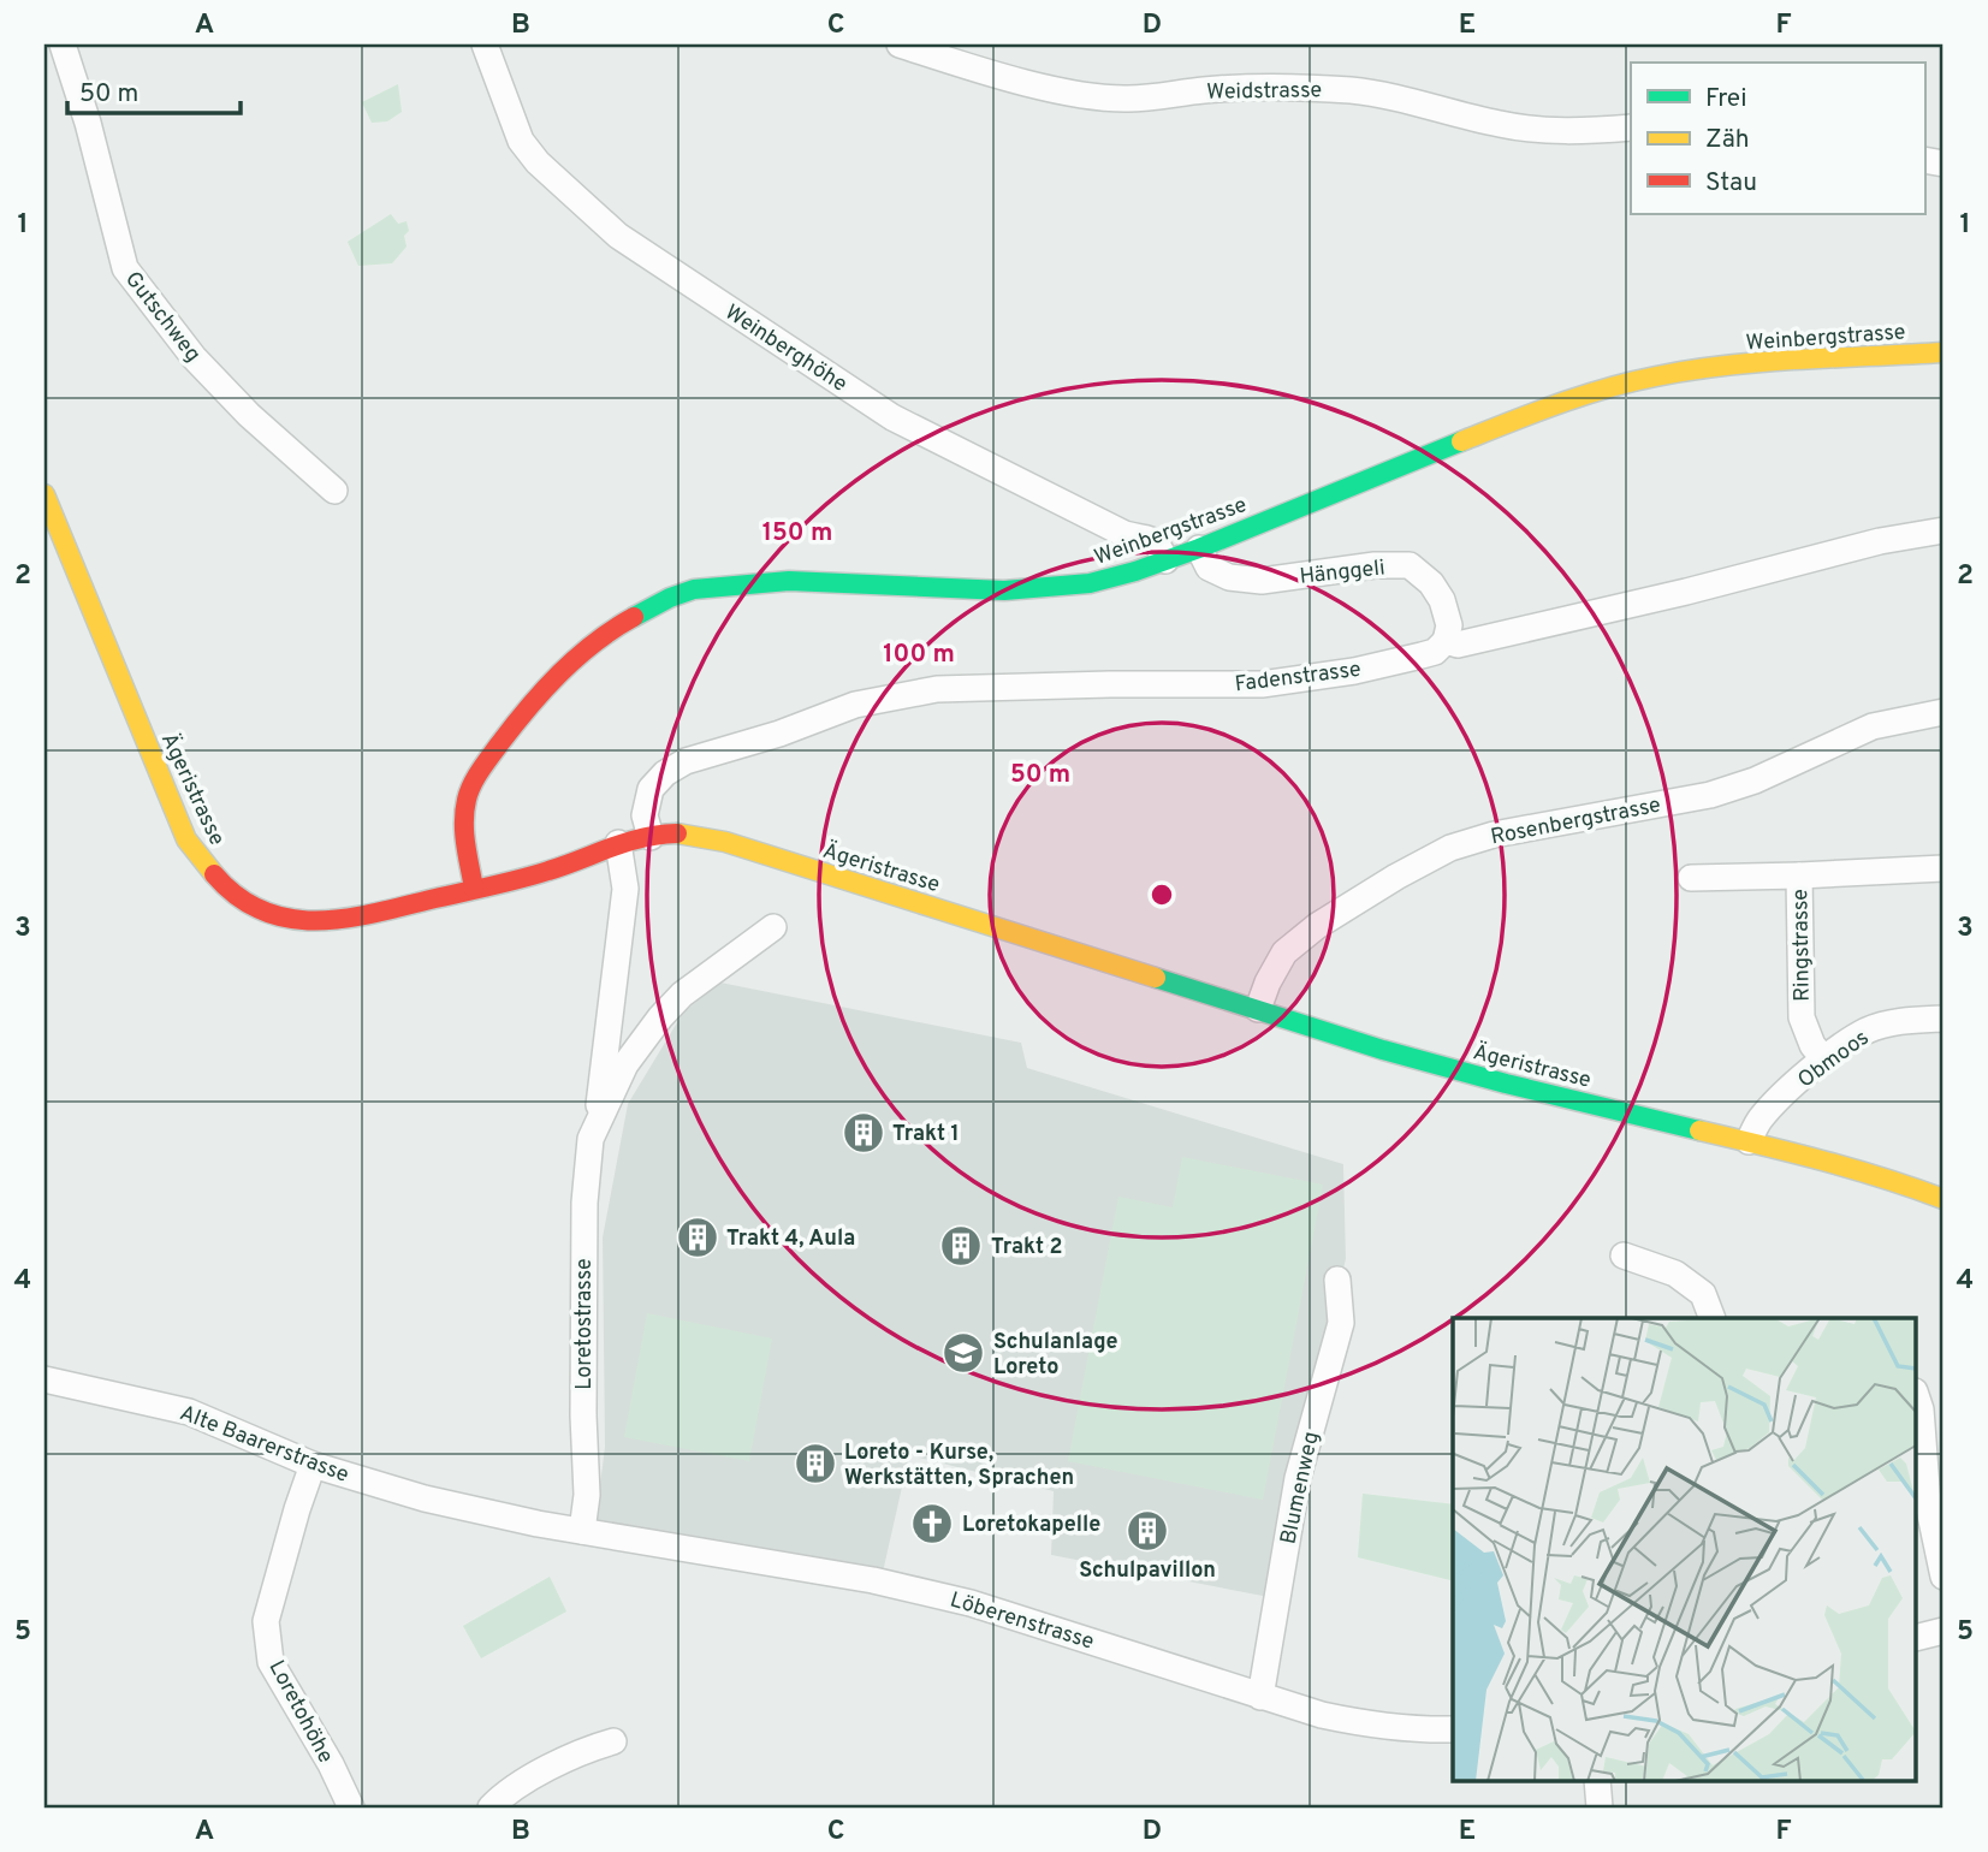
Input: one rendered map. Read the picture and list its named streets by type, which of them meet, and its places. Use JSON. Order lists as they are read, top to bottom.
{
  "streets": {
    "main road": ["Weinbergstrasse", "Ägeristrasse"],
    "street": [
      "Weidstrasse",
      "Gutschweg",
      "Weinberghöhe",
      "Hänggeli",
      "Fadenstrasse",
      "Rosenbergstrasse",
      "Ringstrasse",
      "Obmoos",
      "Loretostrasse",
      "Alte Baarerstrasse",
      "Blumenweg",
      "Löberenstrasse",
      "Loretohöhe"
    ]
  },
  "crossings": [
    ["Weinbergstrasse", "Weinberghöhe"],
    ["Weinbergstrasse", "Hänggeli"],
    ["Weinbergstrasse", "Ägeristrasse"],
    ["Hänggeli", "Fadenstrasse"],
    ["Fadenstrasse", "Ägeristrasse"],
    ["Ägeristrasse", "Rosenbergstrasse"],
    ["Ägeristrasse", "Obmoos"],
    ["Ägeristrasse", "Loretostrasse"],
    ["Ringstrasse", "Obmoos"],
    ["Loretostrasse", "Alte Baarerstrasse"],
    ["Loretostrasse", "Löberenstrasse"],
    ["Alte Baarerstrasse", "Löberenstrasse"],
    ["Alte Baarerstrasse", "Loretohöhe"],
    ["Blumenweg", "Löberenstrasse"]
  ],
  "places": {
    "building": [
      "Trakt 1",
      "Trakt 4, Aula",
      "Trakt 2",
      "Loreto - Kurse, Werkstätten, Sprachen",
      "Schulpavillon"
    ],
    "school or university": ["Schulanlage Loreto"],
    "church": ["Loretokapelle"]
  },
  "legend": ["Frei", "Zäh", "Stau"],
  "scale_bar": "50 m",
  "grid": {
    "columns": [
      "A",
      "B",
      "C",
      "D",
      "E",
      "F"
    ],
    "rows": [
      "1",
      "2",
      "3",
      "4",
      "5"
    ]
  },
  "rings": ["150 m", "100 m", "50 m"]
}
